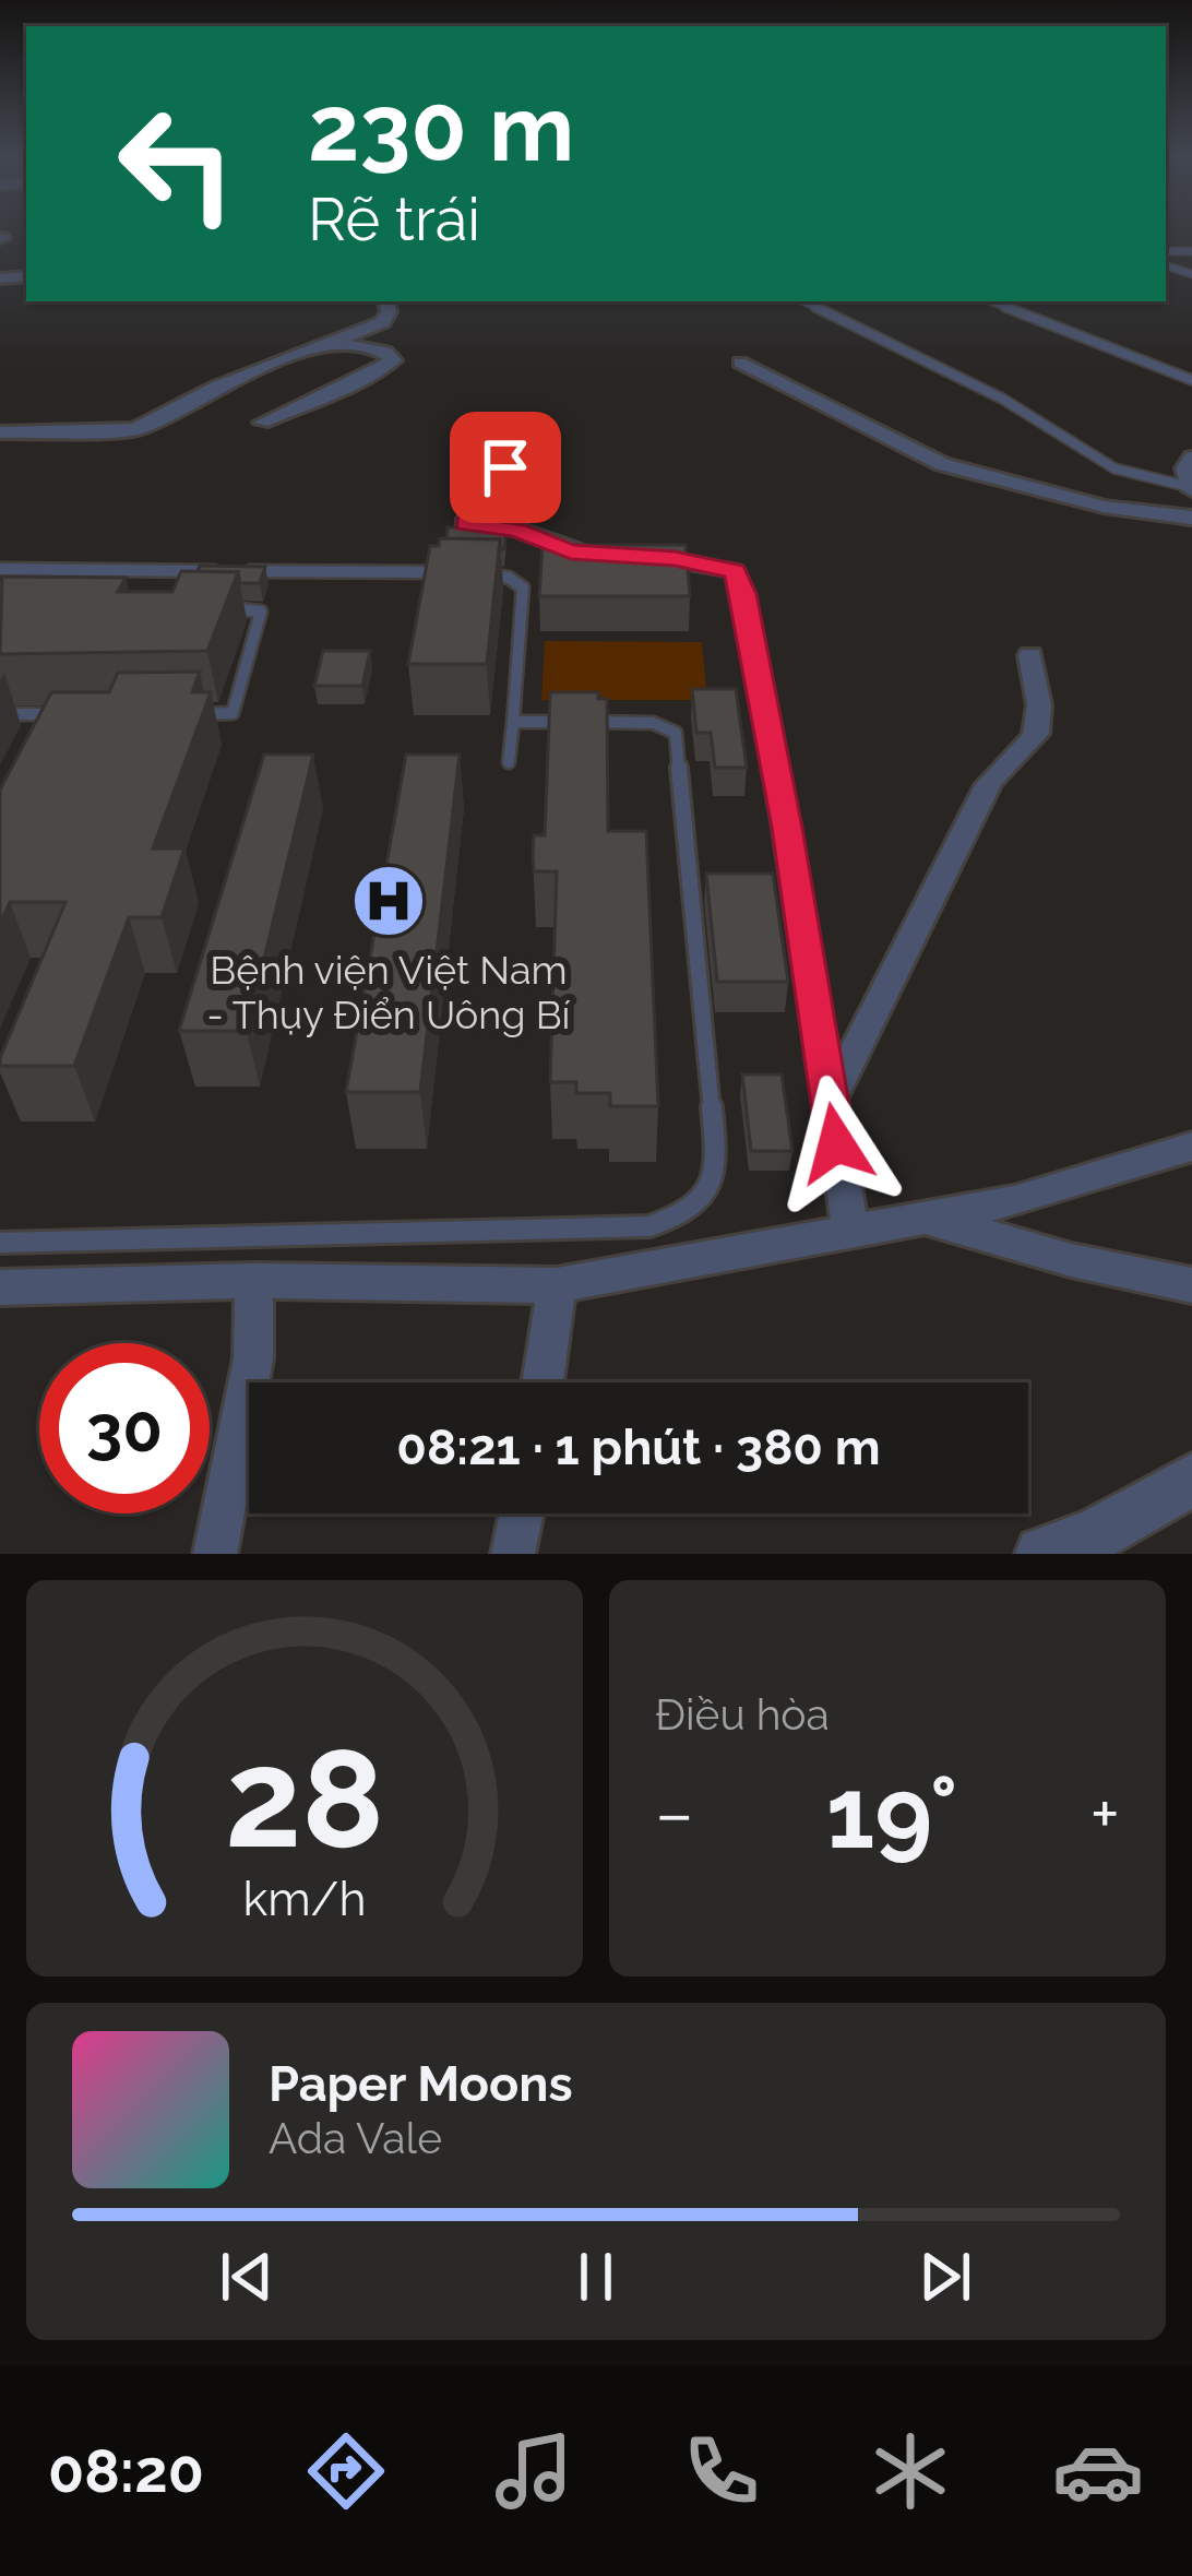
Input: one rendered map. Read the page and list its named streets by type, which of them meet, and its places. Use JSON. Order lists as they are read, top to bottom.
{
  "places": {
    "hospital": ["Bệnh viện Việt Nam - Thụy Điển Uông Bí"]
  },
  "page": {
    "turn": ["230 m", "Rẽ trái"],
    "limit": "30",
    "trip": "08:21 · 1 phút · 380 m",
    "tile": "Điều hòa",
    "heat": ["−", "19°", "+"],
    "song": ["Paper Moons", "Ada Vale"],
    "tabs": "08:20",
    "gauge": ["28", "km/h"]
  }
}
